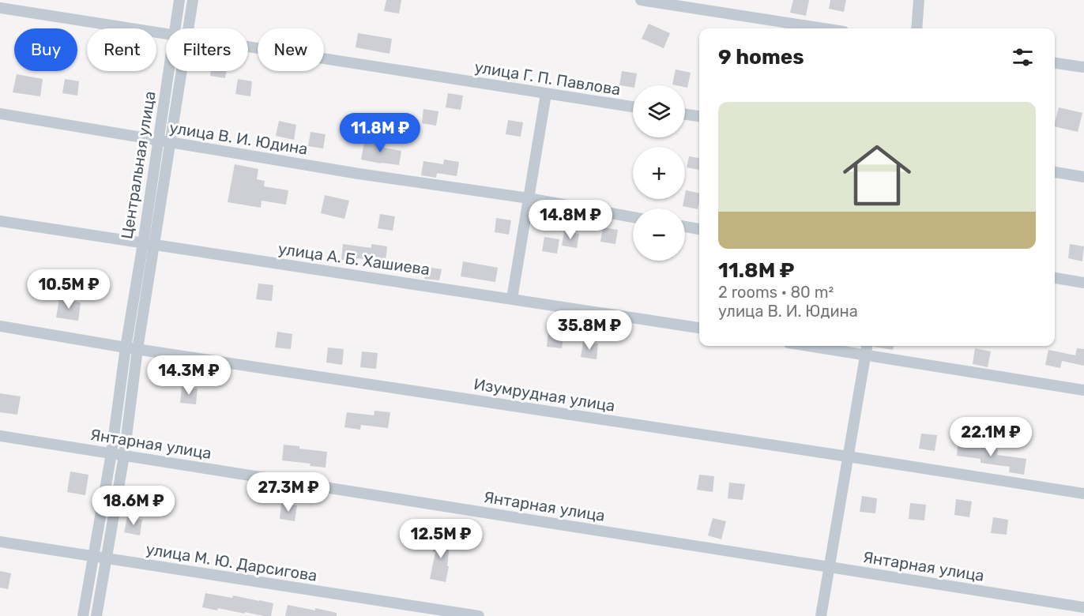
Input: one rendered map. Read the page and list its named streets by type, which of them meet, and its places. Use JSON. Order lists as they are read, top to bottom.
{
  "streets": {
    "street": [
      "улица Г. П. Павлова",
      "улица В. И. Юдина",
      "Центральная улица",
      "улица А. Б. Хашиева",
      "Изумрудная улица",
      "Янтарная улица",
      "улица М. Ю. Дарсигова"
    ]
  },
  "crossings": [
    ["улица В. И. Юдина", "Центральная улица"],
    ["Центральная улица", "улица А. Б. Хашиева"],
    ["Центральная улица", "Изумрудная улица"],
    ["Центральная улица", "Янтарная улица"],
    ["Центральная улица", "улица М. Ю. Дарсигова"]
  ],
  "page": {
    "chip": [
      "Buy",
      "Rent",
      "Filters",
      "New"
    ],
    "heading": "9 homes",
    "map_buttons": ["+", "−"],
    "list": [
      {
        "name": "11.8M ₽",
        "note": "2 rooms · 80 m² · улица В. И. Юдина"
      }
    ],
    "price": [
      "11.8M ₽",
      "14.8M ₽",
      "10.5M ₽",
      "35.8M ₽",
      "14.3M ₽",
      "22.1M ₽",
      "27.3M ₽",
      "18.6M ₽",
      "12.5M ₽"
    ]
  }
}
